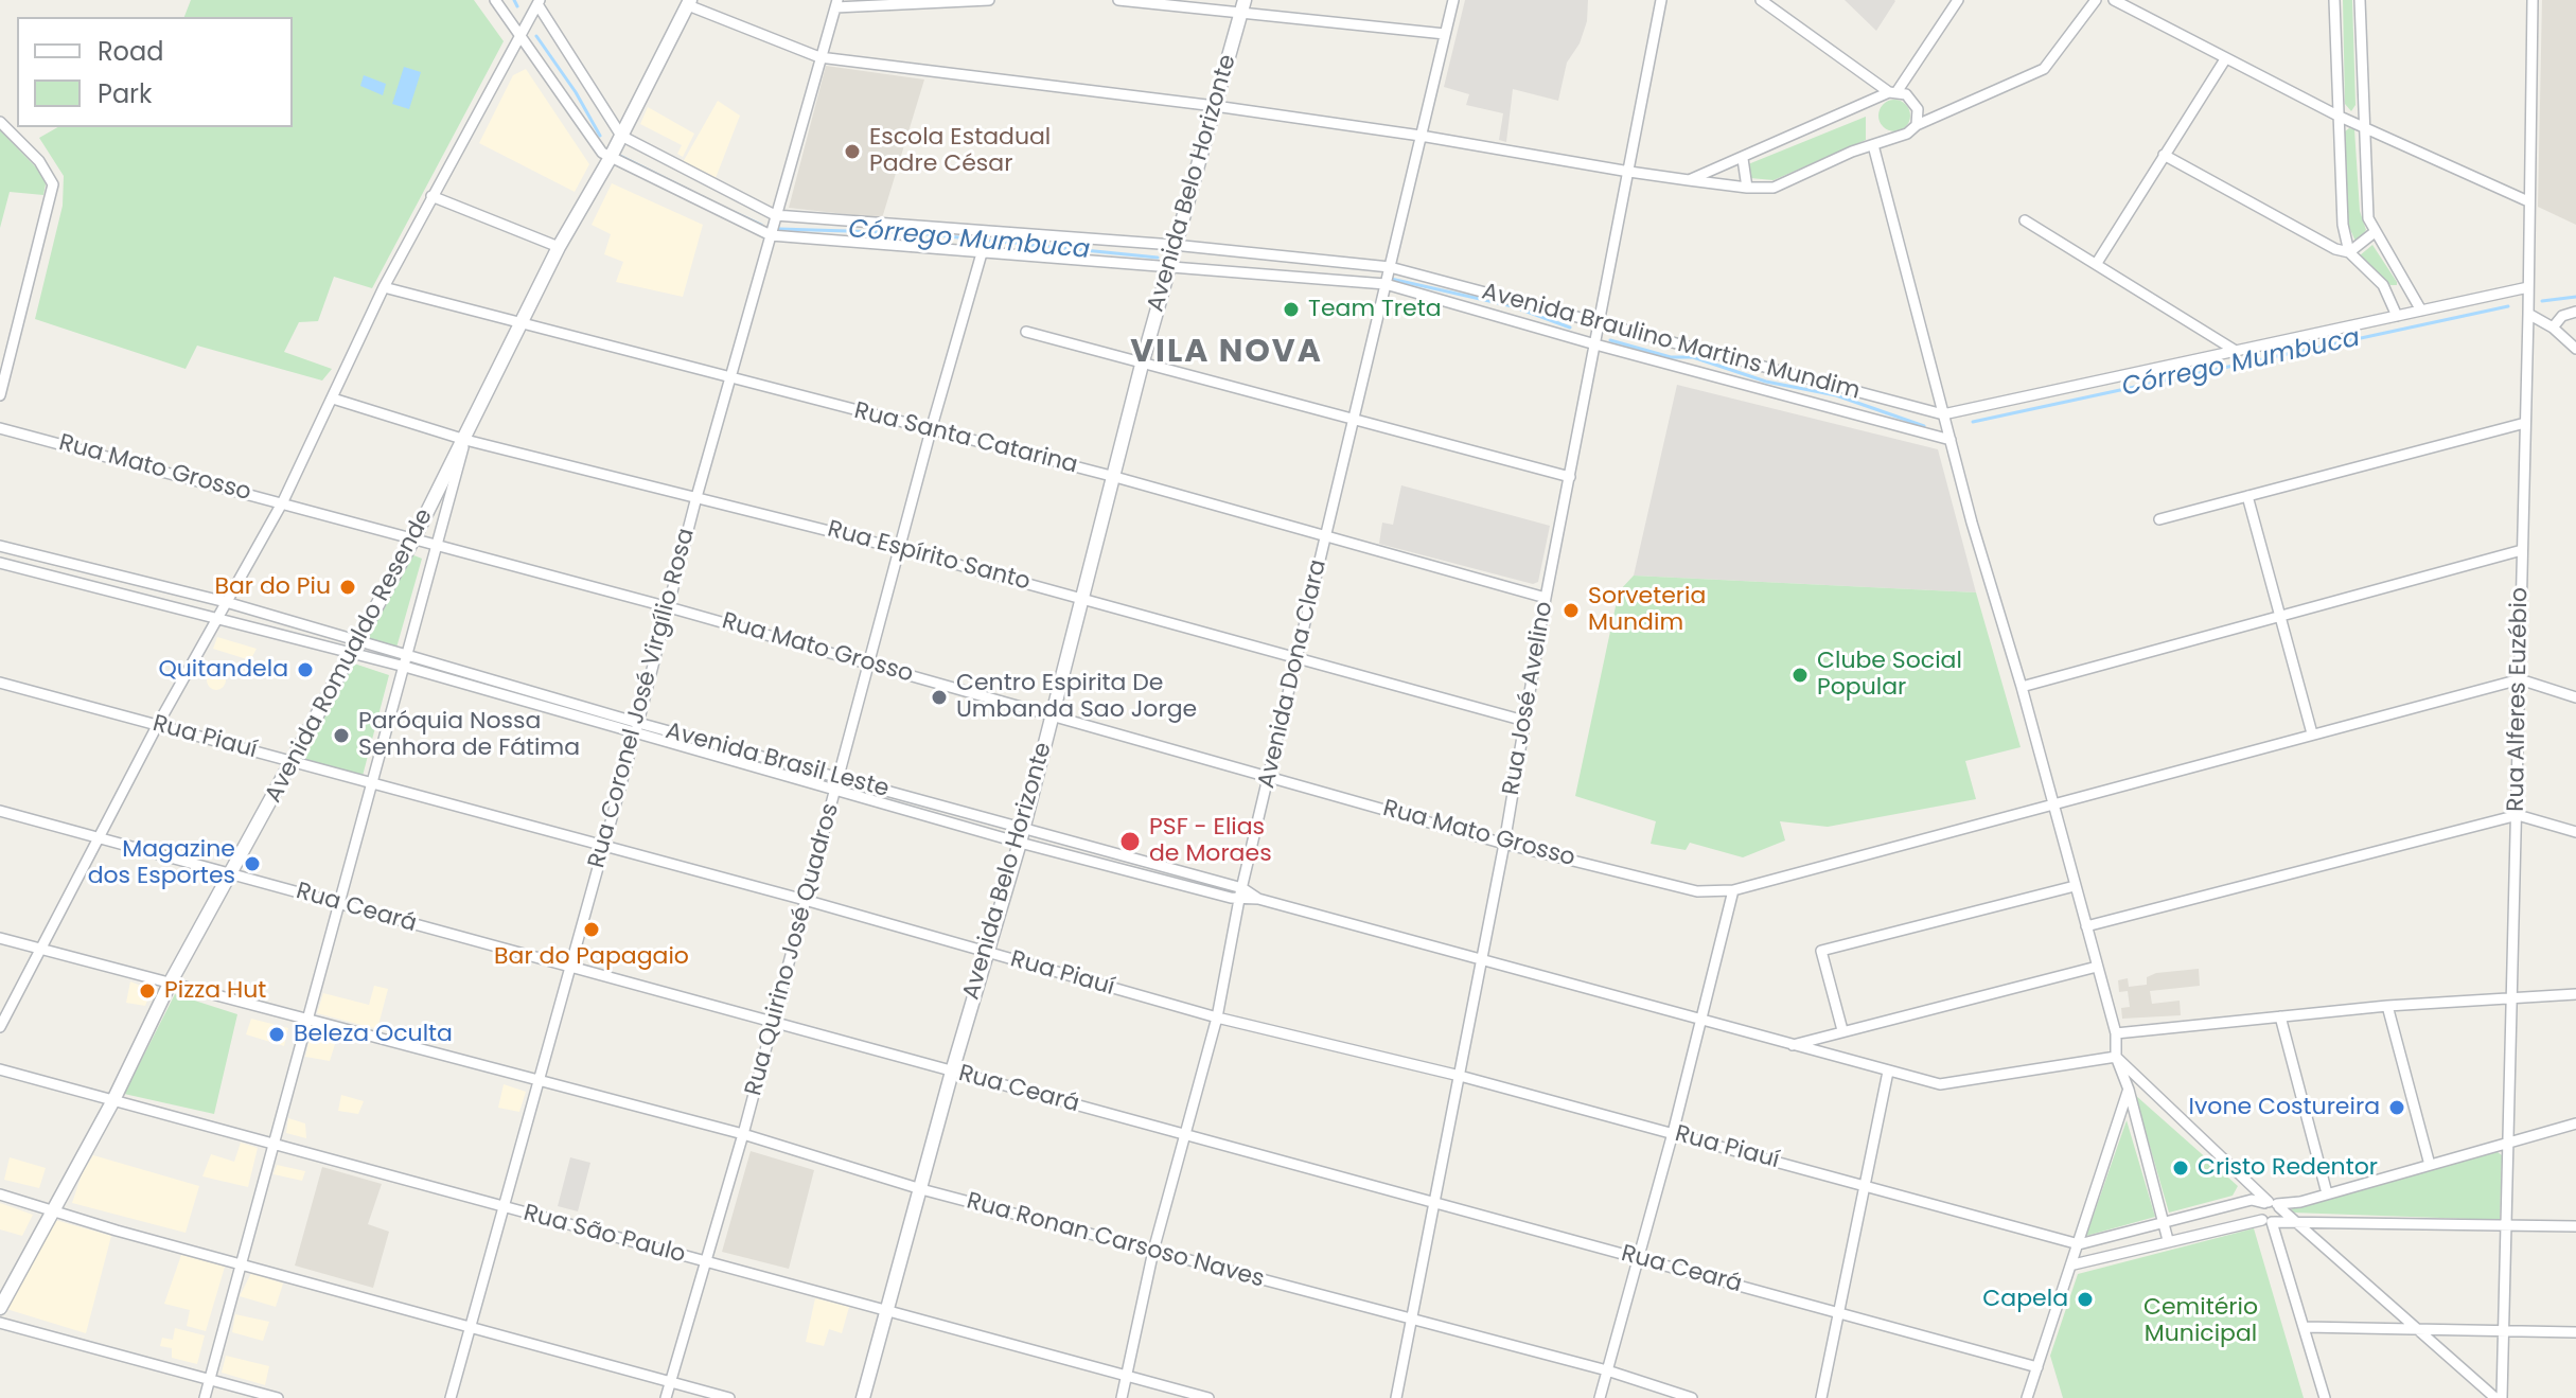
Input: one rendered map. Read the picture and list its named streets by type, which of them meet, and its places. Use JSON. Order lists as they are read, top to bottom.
{
  "streets": {
    "street": [
      "Avenida Belo Horizonte",
      "Avenida Braulino Martins Mundim",
      "Rua Santa Catarina",
      "Rua Mato Grosso",
      "Rua Espírito Santo",
      "Avenida Romualdo Resende",
      "Avenida Dona Clara",
      "Rua Coronel José Virgílio Rosa",
      "Rua José Avelino",
      "Rua Alferes Euzébio",
      "Rua Piauí",
      "Avenida Brasil Leste",
      "Rua Ceará",
      "Rua Quirino José Quadros",
      "Rua São Paulo",
      "Rua Ronan Carsoso Naves"
    ]
  },
  "crossings": [
    ["Avenida Belo Horizonte", "Avenida Braulino Martins Mundim"],
    ["Avenida Belo Horizonte", "Rua Santa Catarina"],
    ["Avenida Belo Horizonte", "Rua Mato Grosso"],
    ["Avenida Belo Horizonte", "Rua Espírito Santo"],
    ["Avenida Belo Horizonte", "Rua Piauí"],
    ["Avenida Belo Horizonte", "Avenida Brasil Leste"],
    ["Avenida Belo Horizonte", "Rua Ceará"],
    ["Avenida Belo Horizonte", "Rua São Paulo"],
    ["Avenida Belo Horizonte", "Rua Ronan Carsoso Naves"],
    ["Avenida Braulino Martins Mundim", "Avenida Romualdo Resende"],
    ["Avenida Braulino Martins Mundim", "Avenida Dona Clara"],
    ["Avenida Braulino Martins Mundim", "Rua Coronel José Virgílio Rosa"],
    ["Avenida Braulino Martins Mundim", "Rua José Avelino"],
    ["Avenida Braulino Martins Mundim", "Rua Alferes Euzébio"],
    ["Avenida Braulino Martins Mundim", "Rua Quirino José Quadros"],
    ["Rua Santa Catarina", "Avenida Romualdo Resende"],
    ["Rua Santa Catarina", "Avenida Dona Clara"],
    ["Rua Santa Catarina", "Rua Coronel José Virgílio Rosa"],
    ["Rua Santa Catarina", "Rua José Avelino"],
    ["Rua Santa Catarina", "Rua Quirino José Quadros"],
    ["Rua Mato Grosso", "Avenida Romualdo Resende"],
    ["Rua Mato Grosso", "Avenida Dona Clara"],
    ["Rua Mato Grosso", "Rua Coronel José Virgílio Rosa"],
    ["Rua Mato Grosso", "Rua José Avelino"],
    ["Rua Mato Grosso", "Rua Alferes Euzébio"],
    ["Rua Mato Grosso", "Rua Quirino José Quadros"],
    ["Rua Espírito Santo", "Avenida Romualdo Resende"],
    ["Rua Espírito Santo", "Avenida Dona Clara"],
    ["Rua Espírito Santo", "Rua Coronel José Virgílio Rosa"],
    ["Rua Espírito Santo", "Rua José Avelino"],
    ["Rua Espírito Santo", "Rua Quirino José Quadros"],
    ["Avenida Romualdo Resende", "Rua Piauí"],
    ["Avenida Romualdo Resende", "Avenida Brasil Leste"],
    ["Avenida Romualdo Resende", "Rua Ceará"],
    ["Avenida Romualdo Resende", "Rua São Paulo"],
    ["Avenida Romualdo Resende", "Rua Ronan Carsoso Naves"],
    ["Avenida Dona Clara", "Rua Piauí"],
    ["Avenida Dona Clara", "Avenida Brasil Leste"],
    ["Avenida Dona Clara", "Rua Ceará"],
    ["Avenida Dona Clara", "Rua São Paulo"],
    ["Avenida Dona Clara", "Rua Ronan Carsoso Naves"],
    ["Rua Coronel José Virgílio Rosa", "Rua Piauí"],
    ["Rua Coronel José Virgílio Rosa", "Avenida Brasil Leste"],
    ["Rua Coronel José Virgílio Rosa", "Rua Ceará"],
    ["Rua Coronel José Virgílio Rosa", "Rua São Paulo"],
    ["Rua Coronel José Virgílio Rosa", "Rua Ronan Carsoso Naves"],
    ["Rua José Avelino", "Rua Piauí"],
    ["Rua José Avelino", "Avenida Brasil Leste"],
    ["Rua José Avelino", "Rua Ceará"],
    ["Rua José Avelino", "Rua Ronan Carsoso Naves"],
    ["Rua Piauí", "Rua Quirino José Quadros"],
    ["Avenida Brasil Leste", "Rua Quirino José Quadros"],
    ["Rua Ceará", "Rua Quirino José Quadros"],
    ["Rua Quirino José Quadros", "Rua São Paulo"],
    ["Rua Quirino José Quadros", "Rua Ronan Carsoso Naves"]
  ],
  "districts": ["VILA NOVA"],
  "water": ["Córrego Mumbuca"],
  "parks": ["Cemitério Municipal"],
  "places": [
    "Escola Estadual Padre César",
    "Team Treta",
    "Bar do Piu",
    "Sorveteria Mundim",
    "Quitandela",
    "Clube Social Popular",
    "Centro Espirita De Umbanda Sao Jorge",
    "Paróquia Nossa Senhora de Fátima",
    "PSF - Elias de Moraes",
    "Magazine dos Esportes",
    "Bar do Papagaio",
    "Pizza Hut",
    "Beleza Oculta",
    "Ivone Costureira",
    "Cristo Redentor",
    "Capela"
  ],
  "legend": ["Road", "Park"]
}
